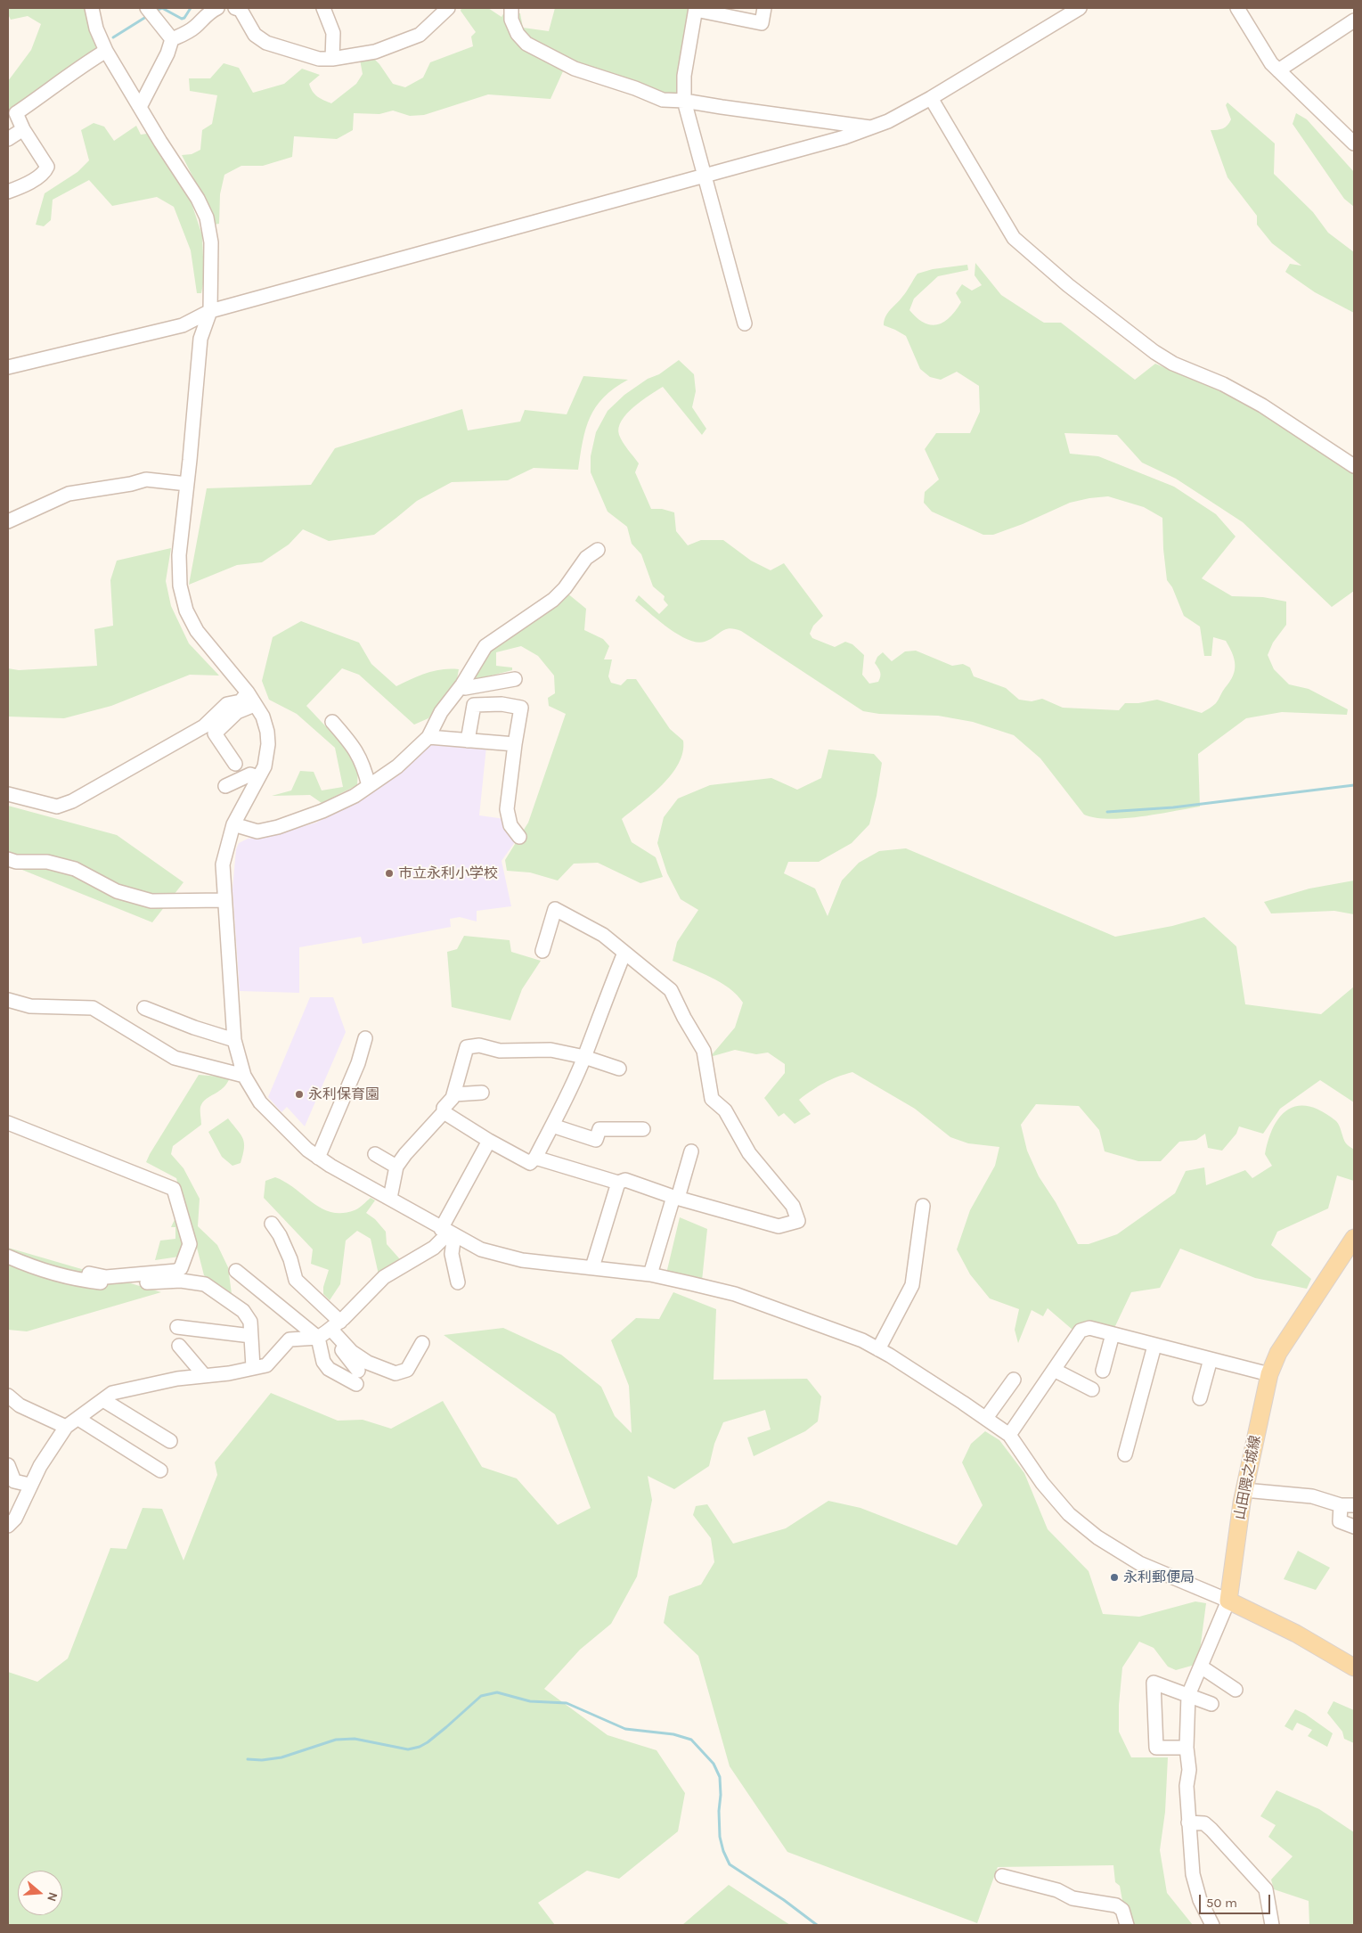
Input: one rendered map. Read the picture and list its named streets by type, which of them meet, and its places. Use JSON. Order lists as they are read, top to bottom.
{
  "streets": {
    "main road": ["山田隈之城線"]
  },
  "places": ["市立永利小学校", "永利保育園", "永利郵便局"],
  "scale_bar": "50 m",
  "north": "right"
}
